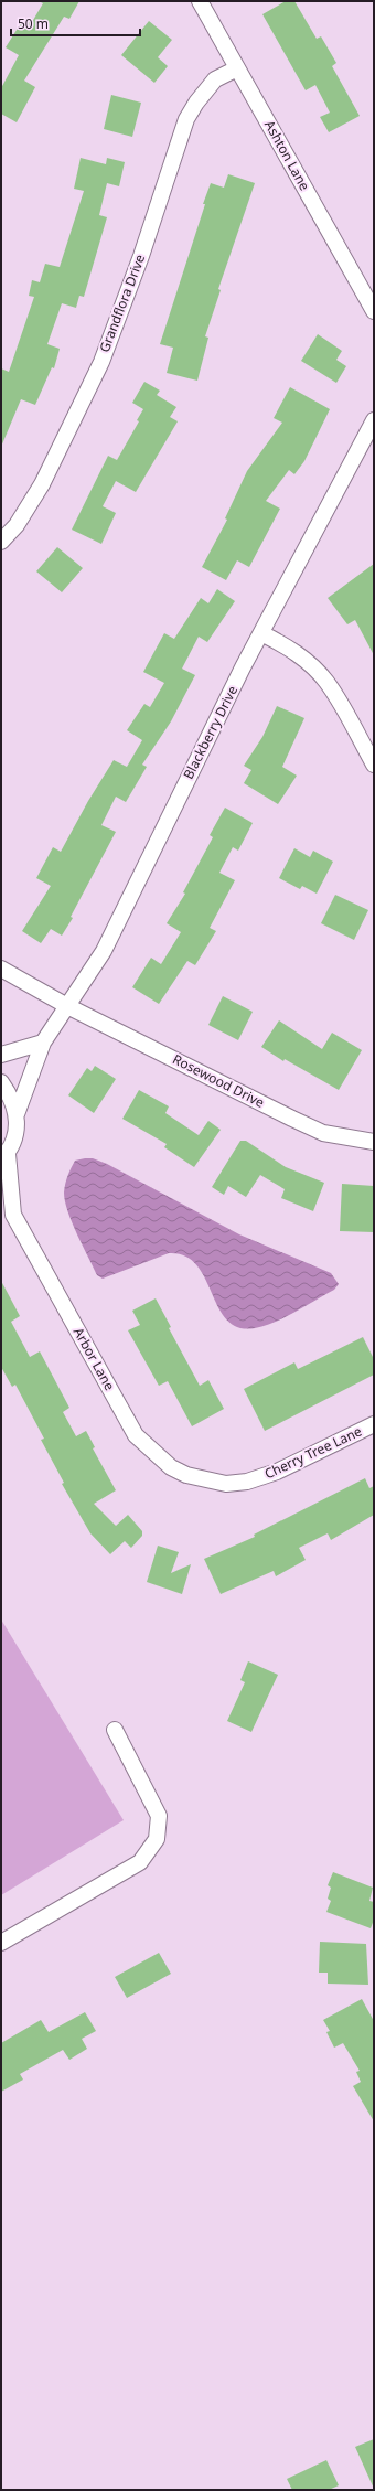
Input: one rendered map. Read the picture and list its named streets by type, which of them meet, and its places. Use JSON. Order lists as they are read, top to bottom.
{
  "streets": {
    "street": [
      "Ashton Lane",
      "Grandflora Drive",
      "Blackberry Drive",
      "Rosewood Drive",
      "Arbor Lane",
      "Cherry Tree Lane"
    ]
  },
  "crossings": [
    ["Ashton Lane", "Grandflora Drive"],
    ["Blackberry Drive", "Rosewood Drive"],
    ["Blackberry Drive", "Arbor Lane"],
    ["Arbor Lane", "Cherry Tree Lane"]
  ],
  "scale_bar": "50 m"
}
